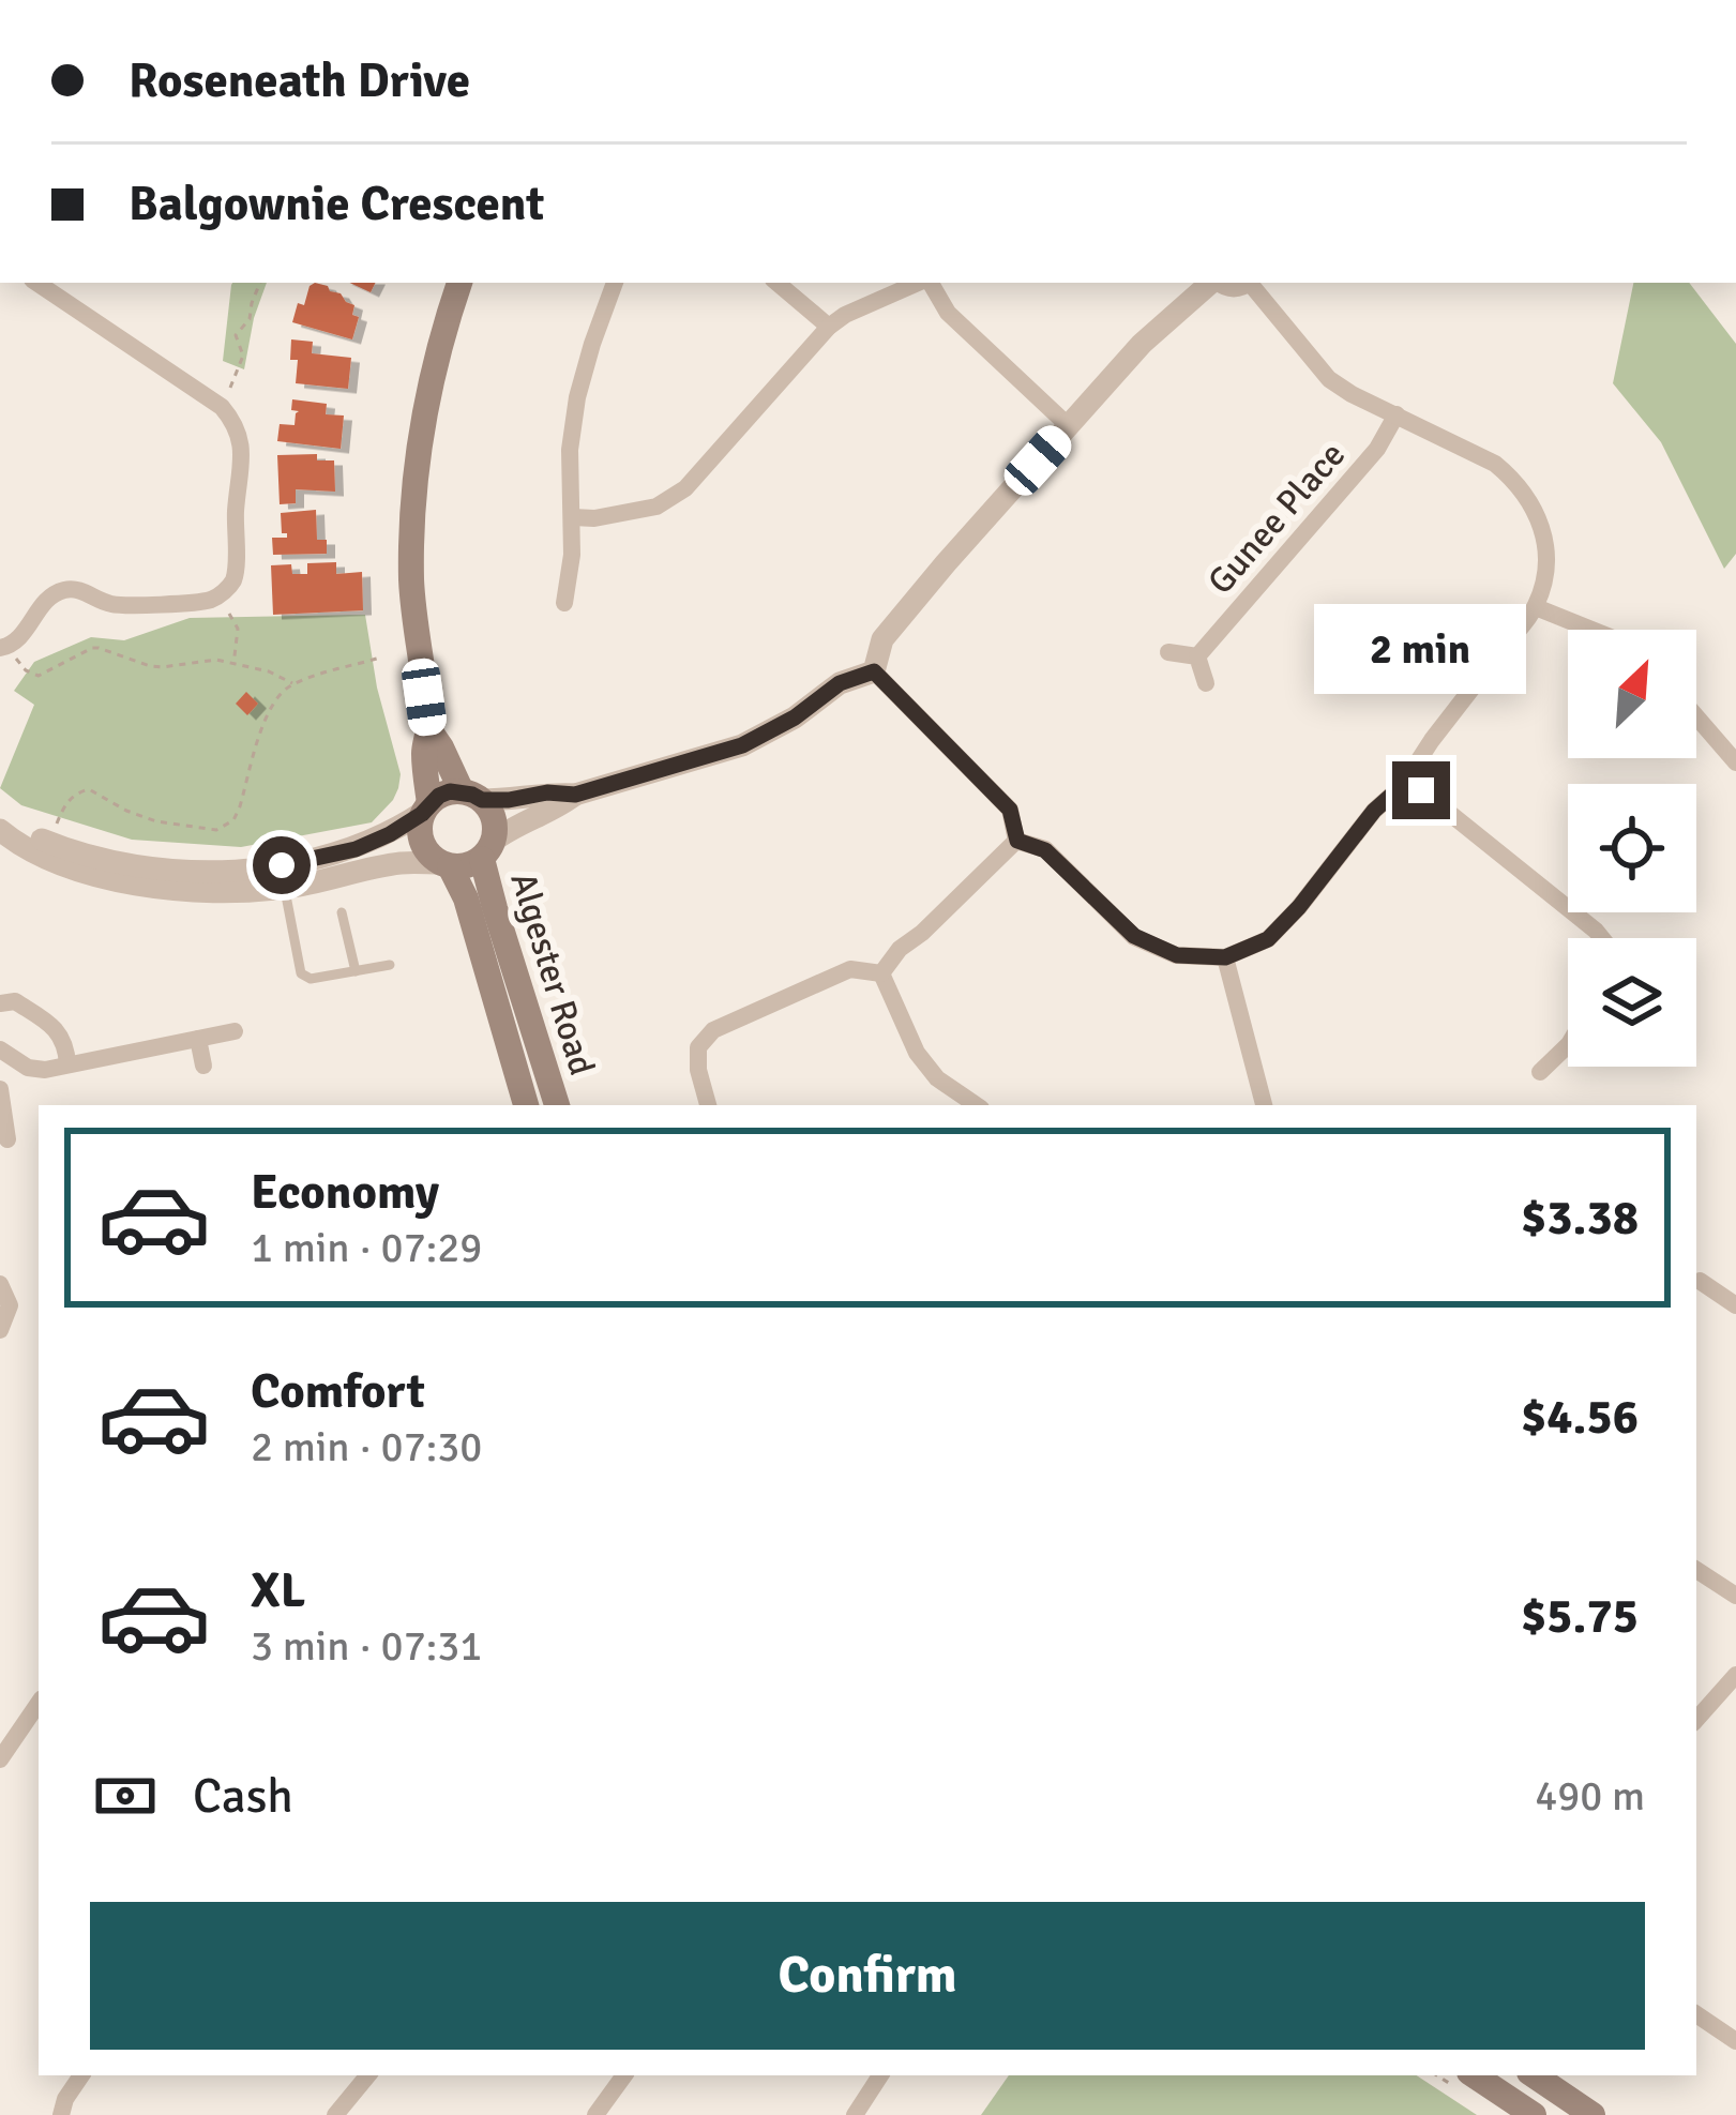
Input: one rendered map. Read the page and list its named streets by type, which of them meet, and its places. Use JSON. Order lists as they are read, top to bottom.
{
  "streets": {
    "main road": ["Algester Road"],
    "street": ["Gunee Place"]
  },
  "north": "top right",
  "page": {
    "banner": ["Roseneath Drive", "Balgownie Crescent"],
    "bubble": "2 min",
    "list": [
      {
        "name": "Economy",
        "note": "1 min · 07:29",
        "value": "$3.38"
      },
      {
        "name": "Comfort",
        "note": "2 min · 07:30",
        "value": "$4.56"
      },
      {
        "name": "XL",
        "note": "3 min · 07:31",
        "value": "$5.75"
      }
    ],
    "pay": ["Cash", "490 m"],
    "buttons": "Confirm"
  }
}
